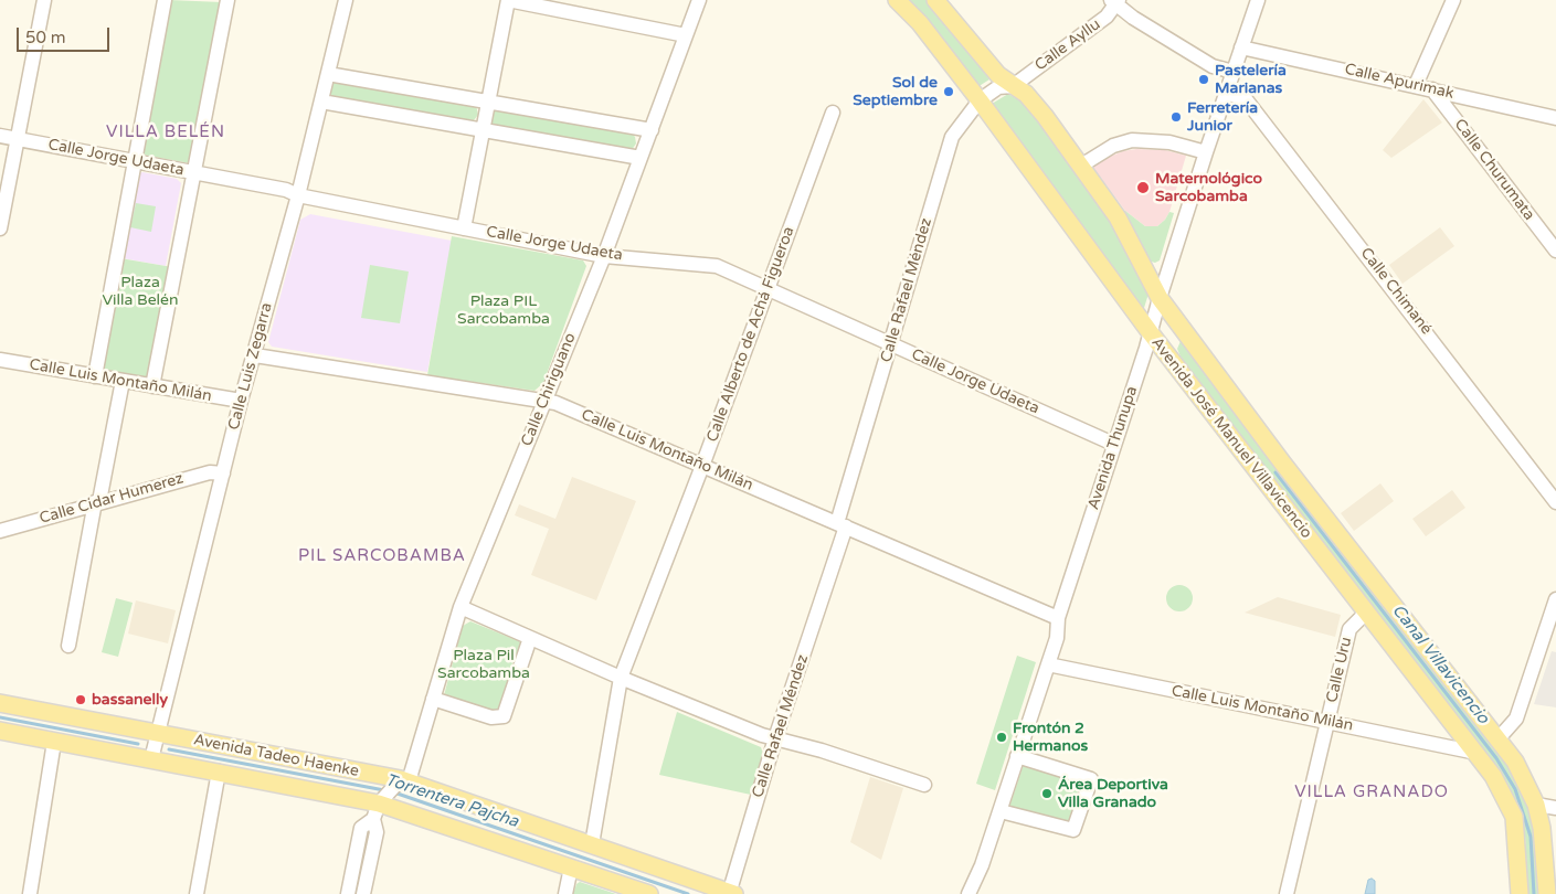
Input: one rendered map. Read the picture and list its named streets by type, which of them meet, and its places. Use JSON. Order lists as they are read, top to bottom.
{
  "streets": {
    "main road": ["Avenida José Manuel Villavicencio", "Avenida Tadeo Haenke"],
    "street": [
      "Calle Ayllu",
      "Calle Apurimak",
      "Calle Jorge Udaeta",
      "Calle Churumata",
      "Calle Rafael Méndez",
      "Calle Chimané",
      "Calle Alberto de Achá Figueroa",
      "Calle Luis Zegarra",
      "Calle Luis Montaño Milán",
      "Calle Chiriguano",
      "Avenida Thunupa",
      "Calle Cidar Humerez",
      "Calle Uru"
    ]
  },
  "crossings": [
    ["Calle Ayllu", "Calle Rafael Méndez"],
    ["Calle Ayllu", "Avenida José Manuel Villavicencio"],
    ["Calle Apurimak", "Calle Churumata"],
    ["Calle Apurimak", "Avenida Thunupa"],
    ["Calle Jorge Udaeta", "Calle Rafael Méndez"],
    ["Calle Jorge Udaeta", "Calle Alberto de Achá Figueroa"],
    ["Calle Jorge Udaeta", "Calle Luis Zegarra"],
    ["Calle Jorge Udaeta", "Calle Chiriguano"],
    ["Calle Jorge Udaeta", "Avenida Thunupa"],
    ["Calle Rafael Méndez", "Calle Luis Montaño Milán"],
    ["Calle Rafael Méndez", "Avenida José Manuel Villavicencio"],
    ["Calle Rafael Méndez", "Avenida Tadeo Haenke"],
    ["Calle Chimané", "Avenida Thunupa"],
    ["Calle Alberto de Achá Figueroa", "Calle Luis Montaño Milán"],
    ["Calle Alberto de Achá Figueroa", "Avenida Tadeo Haenke"],
    ["Calle Luis Zegarra", "Calle Luis Montaño Milán"],
    ["Calle Luis Zegarra", "Calle Cidar Humerez"],
    ["Calle Luis Zegarra", "Avenida Tadeo Haenke"],
    ["Calle Luis Montaño Milán", "Calle Chiriguano"],
    ["Calle Luis Montaño Milán", "Avenida José Manuel Villavicencio"],
    ["Calle Luis Montaño Milán", "Avenida Thunupa"],
    ["Calle Luis Montaño Milán", "Calle Uru"],
    ["Calle Chiriguano", "Avenida Tadeo Haenke"],
    ["Avenida José Manuel Villavicencio", "Avenida Thunupa"],
    ["Avenida José Manuel Villavicencio", "Calle Uru"]
  ],
  "districts": ["VILLA BELÉN", "PIL SARCOBAMBA", "VILLA GRANADO"],
  "water": ["Canal Villavicencio", "Torrentera Pajcha"],
  "parks": ["Plaza Villa Belén", "Plaza PIL Sarcobamba", "Plaza Pil Sarcobamba"],
  "places": [
    "Pastelería Marianas",
    "Sol de Septiembre",
    "Ferretería Junior",
    "Maternológico Sarcobamba",
    "bassanelly",
    "Frontón 2 Hermanos",
    "Área Deportiva Villa Granado"
  ],
  "scale_bar": "50 m"
}
